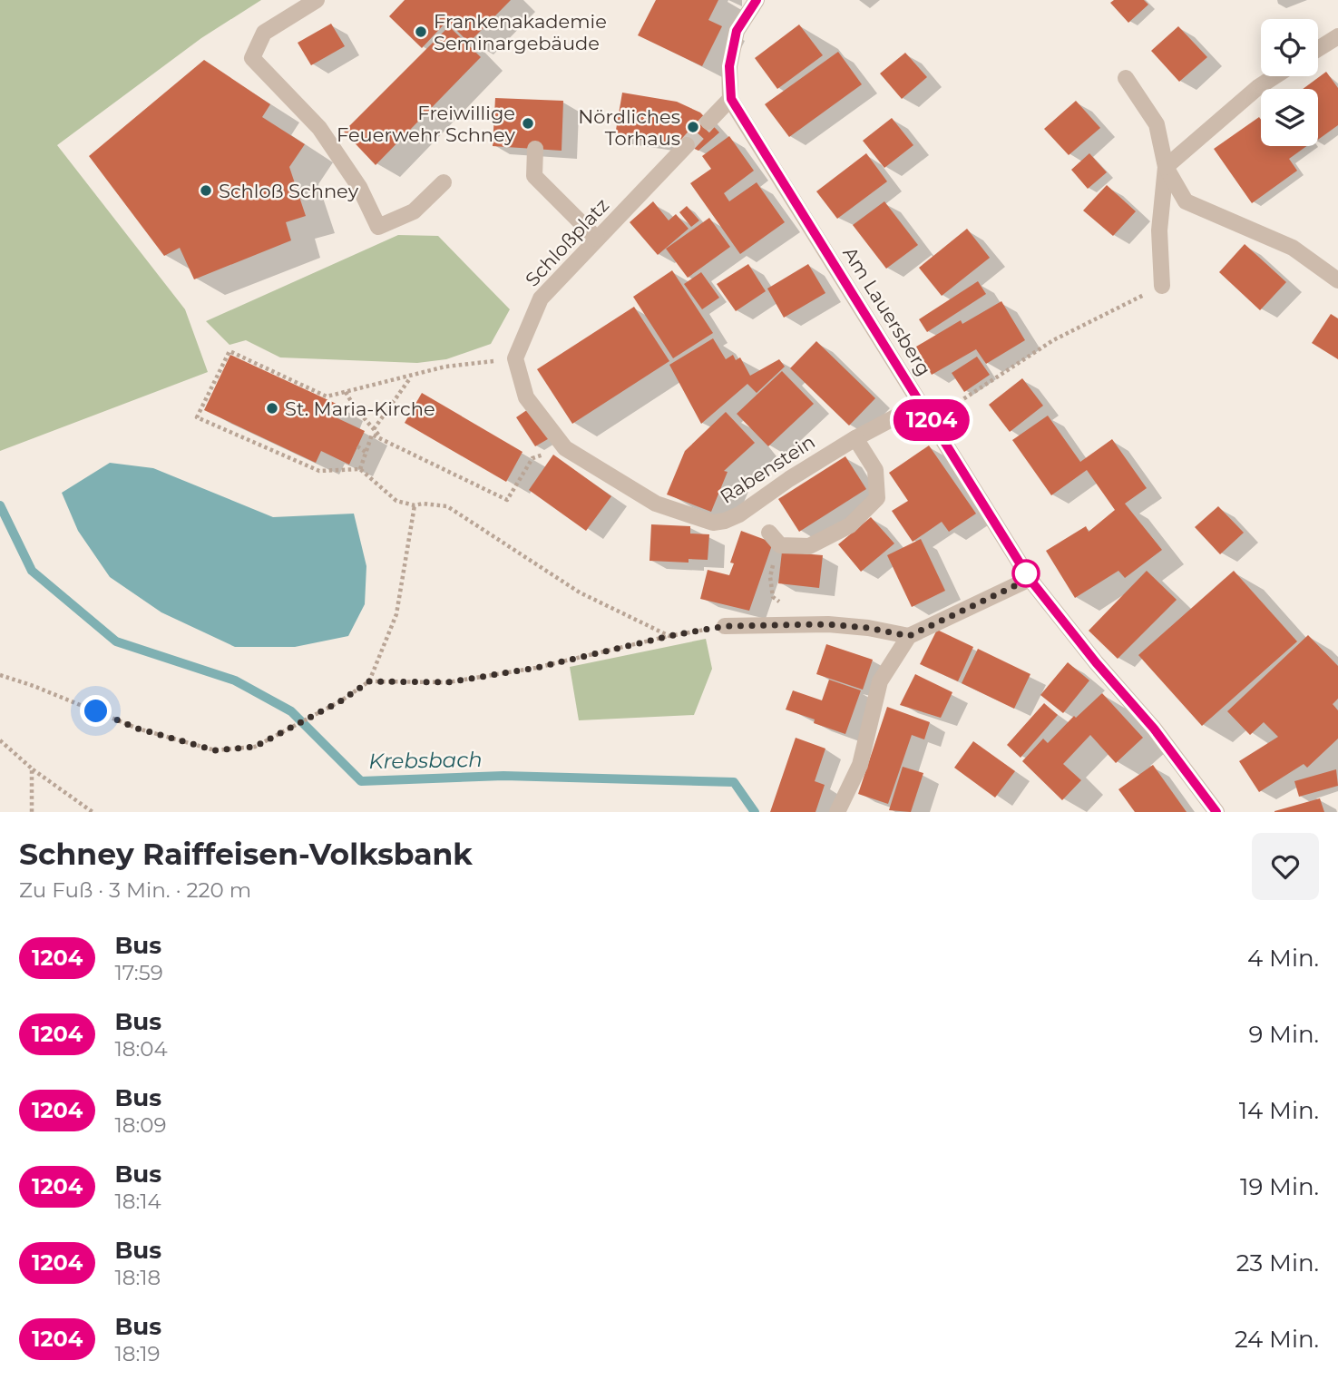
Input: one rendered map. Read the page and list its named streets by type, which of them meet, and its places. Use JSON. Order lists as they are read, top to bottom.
{
  "streets": {
    "street": ["Schloßplatz", "Am Lauersberg", "Rabenstein"]
  },
  "crossings": [
    ["Am Lauersberg", "Rabenstein"]
  ],
  "water": ["Krebsbach"],
  "places": [
    "Frankenakademie Seminargebäude",
    "Freiwillige Feuerwehr Schney",
    "Nördliches Torhaus",
    "Schloß Schney",
    "St. Maria-Kirche"
  ],
  "lines": ["bus line 1204"],
  "page": {
    "on_map": "1204",
    "heading": ["Schney Raiffeisen-Volksbank", "Zu Fuß · 3 Min. · 220 m"],
    "list": [
      {
        "mark": "1204",
        "name": "Bus",
        "note": "17:59",
        "value": "4 Min."
      },
      {
        "mark": "1204",
        "name": "Bus",
        "note": "18:04",
        "value": "9 Min."
      },
      {
        "mark": "1204",
        "name": "Bus",
        "note": "18:09",
        "value": "14 Min."
      },
      {
        "mark": "1204",
        "name": "Bus",
        "note": "18:14",
        "value": "19 Min."
      },
      {
        "mark": "1204",
        "name": "Bus",
        "note": "18:18",
        "value": "23 Min."
      },
      {
        "mark": "1204",
        "name": "Bus",
        "note": "18:19",
        "value": "24 Min."
      }
    ]
  }
}
